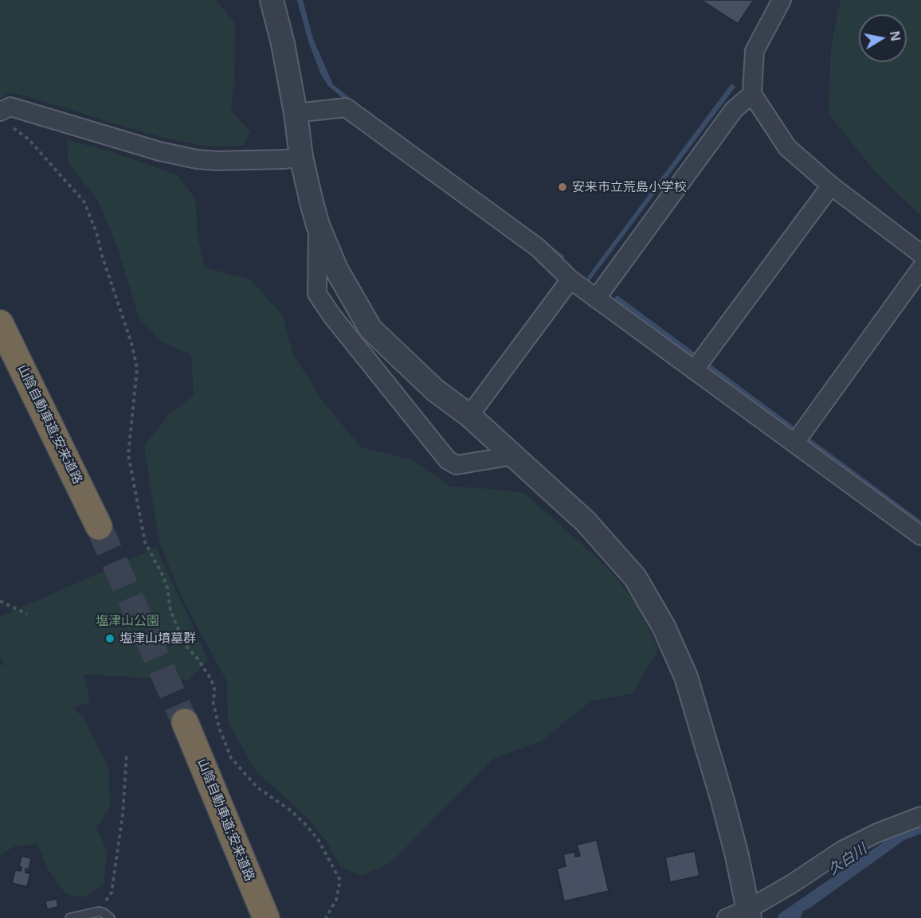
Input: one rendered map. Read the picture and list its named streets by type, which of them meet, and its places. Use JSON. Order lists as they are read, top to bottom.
{
  "streets": {
    "highway": ["山陰自動車道;安来道路"]
  },
  "water": ["久白川"],
  "parks": ["塩津山公園"],
  "places": ["安来市立荒島小学校", "塩津山墳墓群"],
  "north": "right"
}
